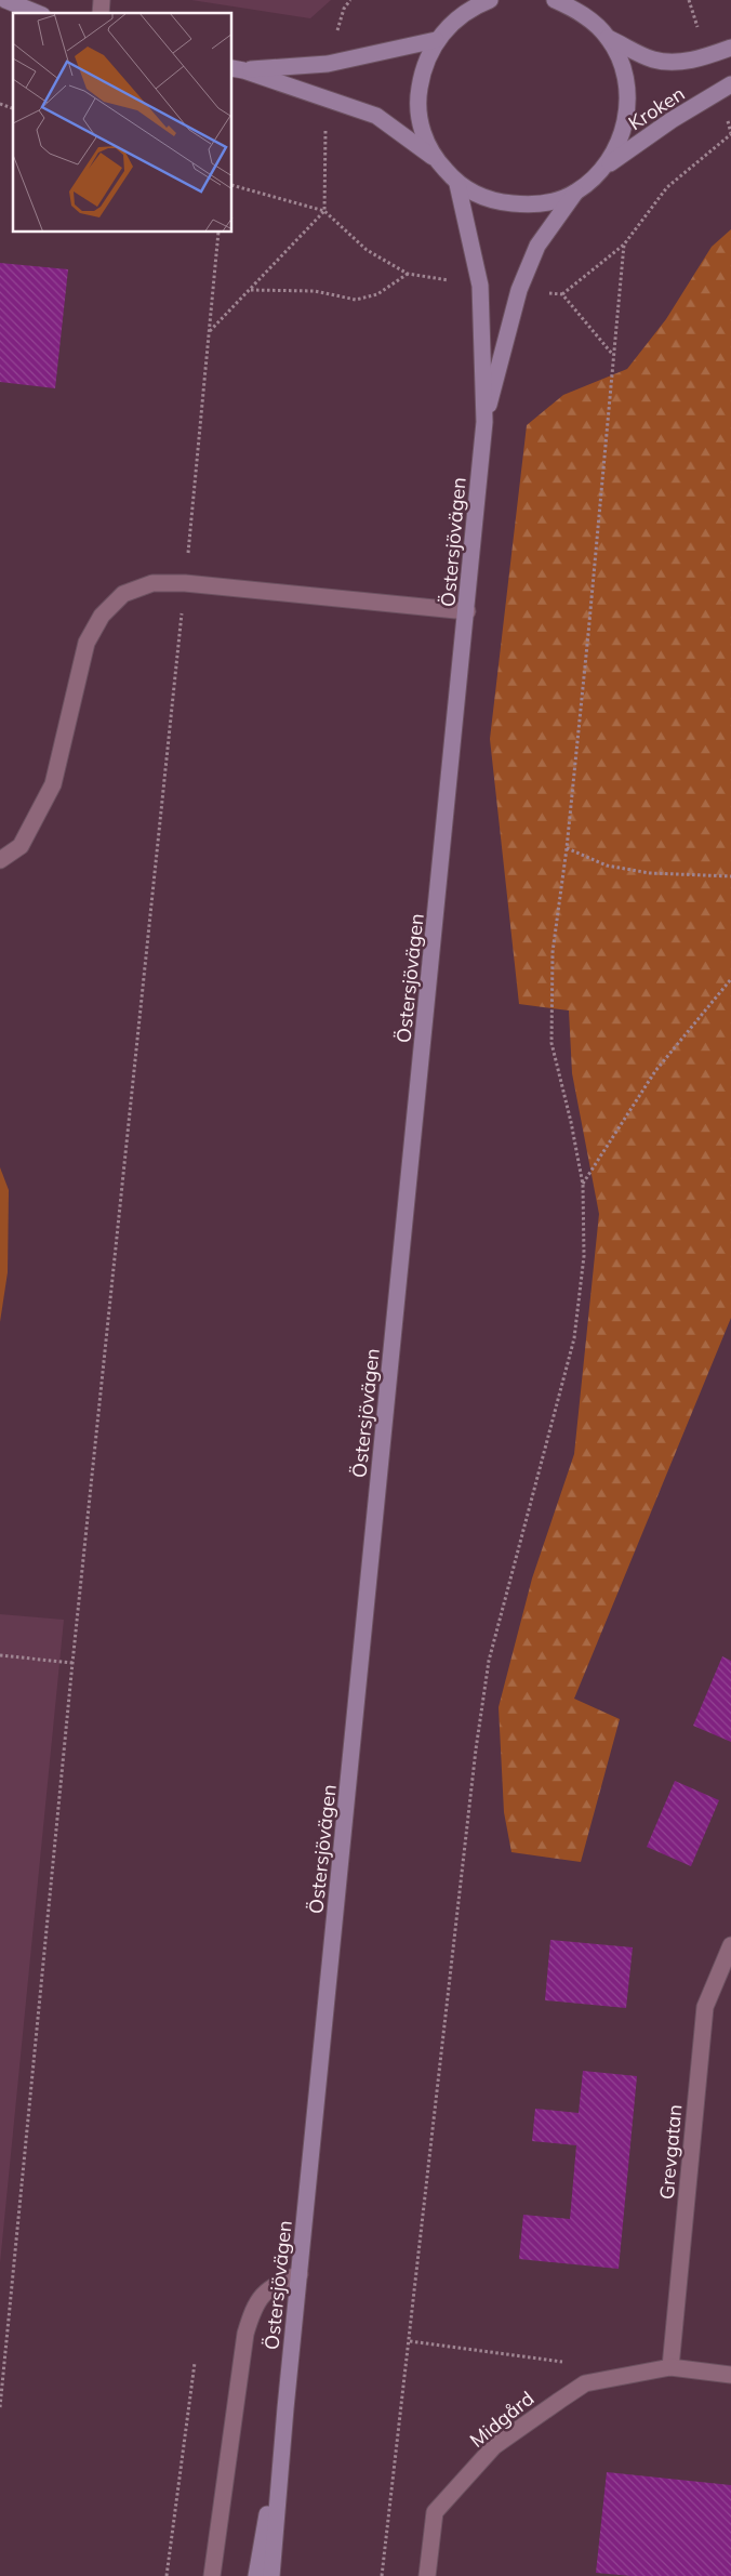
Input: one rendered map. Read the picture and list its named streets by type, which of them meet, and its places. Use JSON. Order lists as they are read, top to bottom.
{
  "streets": {
    "main road": ["Kroken", "Östersjövägen"],
    "street": ["Grevgatan", "Midgård"]
  },
  "crossings": [
    ["Grevgatan", "Midgård"]
  ]
}
